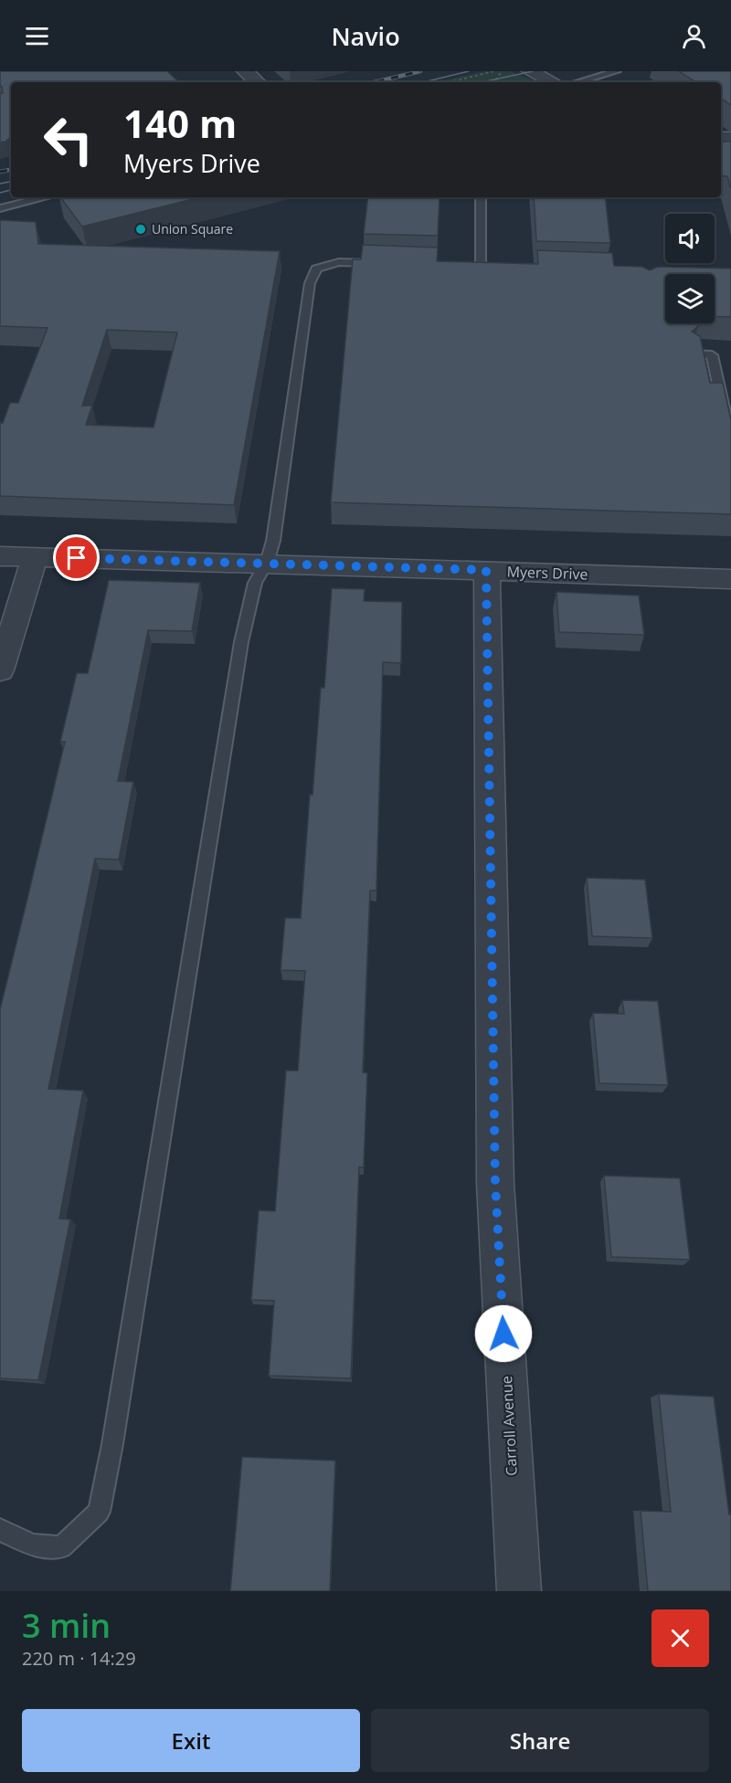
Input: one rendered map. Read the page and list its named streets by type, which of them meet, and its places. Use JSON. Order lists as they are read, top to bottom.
{
  "streets": {
    "street": ["Myers Drive", "Carroll Avenue"]
  },
  "crossings": [
    ["Myers Drive", "Carroll Avenue"]
  ],
  "places": ["Union Square"],
  "page": {
    "header": "Navio",
    "turn": ["140 m", "Myers Drive"],
    "heading": ["3 min", "220 m · 14:29"],
    "buttons": ["Exit", "Share"]
  }
}
